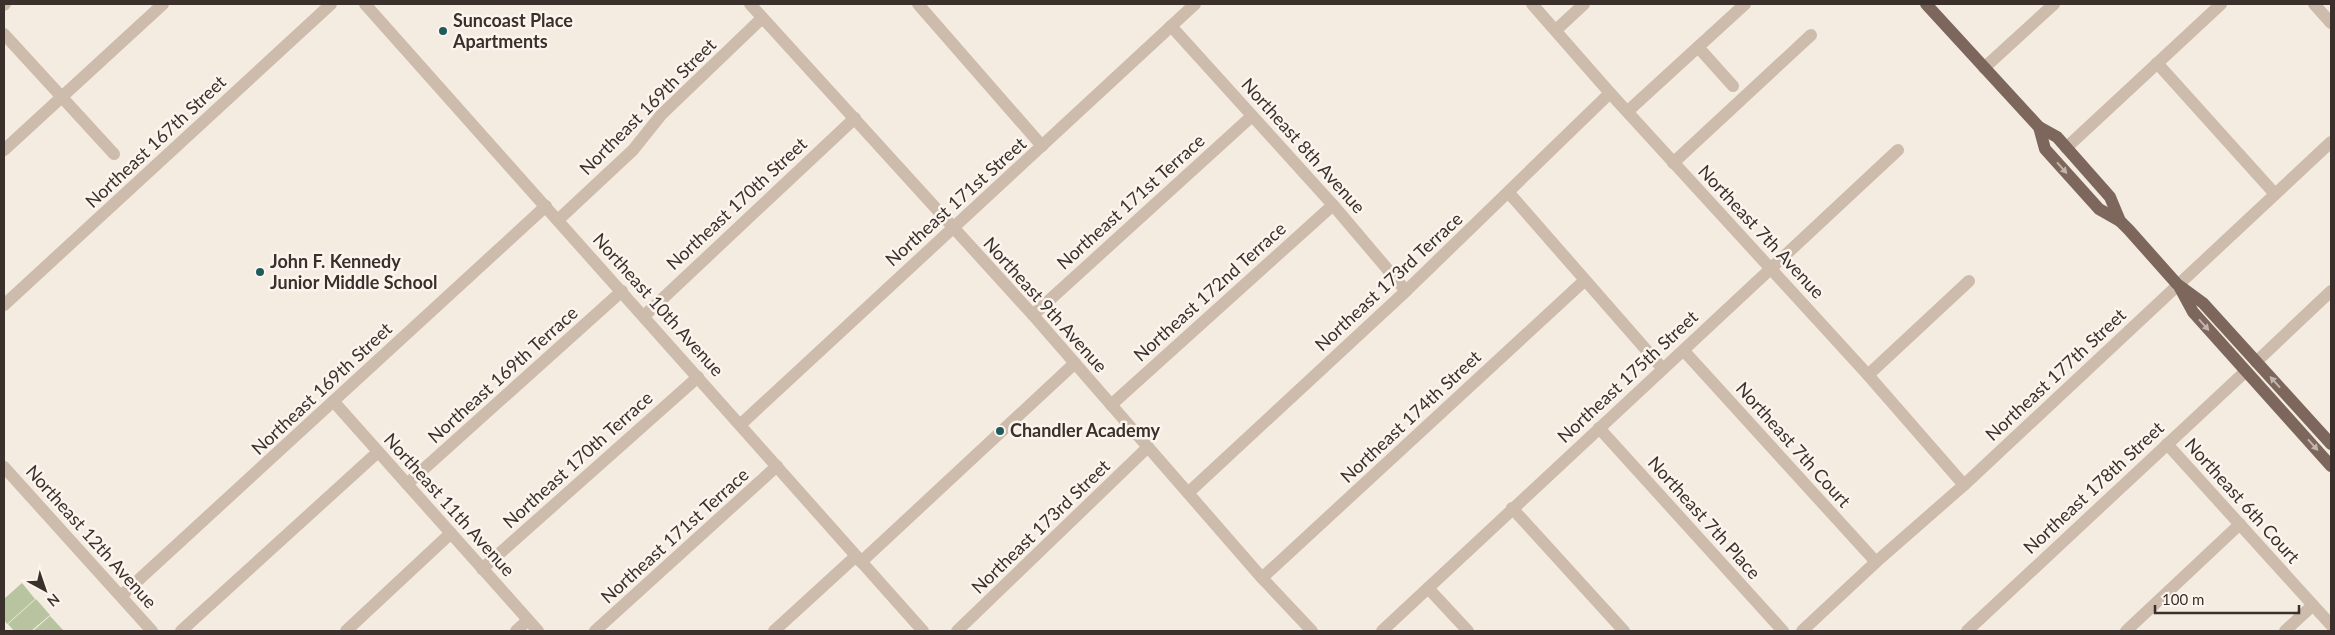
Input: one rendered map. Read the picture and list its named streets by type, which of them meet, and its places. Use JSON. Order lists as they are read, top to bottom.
{
  "streets": {
    "street": [
      "Northeast 169th Street",
      "Northeast 167th Street",
      "Northeast 8th Avenue",
      "Northeast 171st Street",
      "Northeast 171st Terrace",
      "Northeast 170th Street",
      "Northeast 7th Avenue",
      "Northeast 173rd Terrace",
      "Northeast 172nd Terrace",
      "Northeast 10th Avenue",
      "Northeast 9th Avenue",
      "Northeast 169th Terrace",
      "Northeast 177th Street",
      "Northeast 175th Street",
      "Northeast 174th Street",
      "Northeast 7th Court",
      "Northeast 170th Terrace",
      "Northeast 178th Street",
      "Northeast 6th Court",
      "Northeast 11th Avenue",
      "Northeast 7th Place",
      "Northeast 173rd Street",
      "Northeast 12th Avenue"
    ]
  },
  "crossings": [
    ["Northeast 169th Street", "Northeast 10th Avenue"],
    ["Northeast 169th Street", "Northeast 9th Avenue"],
    ["Northeast 169th Street", "Northeast 11th Avenue"],
    ["Northeast 169th Street", "Northeast 12th Avenue"],
    ["Northeast 8th Avenue", "Northeast 171st Street"],
    ["Northeast 8th Avenue", "Northeast 171st Terrace"],
    ["Northeast 8th Avenue", "Northeast 173rd Terrace"],
    ["Northeast 8th Avenue", "Northeast 172nd Terrace"],
    ["Northeast 171st Street", "Northeast 10th Avenue"],
    ["Northeast 171st Street", "Northeast 9th Avenue"],
    ["Northeast 171st Terrace", "Northeast 10th Avenue"],
    ["Northeast 171st Terrace", "Northeast 9th Avenue"],
    ["Northeast 170th Street", "Northeast 10th Avenue"],
    ["Northeast 170th Street", "Northeast 9th Avenue"],
    ["Northeast 7th Avenue", "Northeast 173rd Terrace"],
    ["Northeast 7th Avenue", "Northeast 177th Street"],
    ["Northeast 7th Avenue", "Northeast 175th Street"],
    ["Northeast 173rd Terrace", "Northeast 9th Avenue"],
    ["Northeast 172nd Terrace", "Northeast 9th Avenue"],
    ["Northeast 10th Avenue", "Northeast 169th Terrace"],
    ["Northeast 10th Avenue", "Northeast 170th Terrace"],
    ["Northeast 9th Avenue", "Northeast 174th Street"],
    ["Northeast 9th Avenue", "Northeast 173rd Street"],
    ["Northeast 169th Terrace", "Northeast 11th Avenue"],
    ["Northeast 177th Street", "Northeast 7th Court"],
    ["Northeast 175th Street", "Northeast 7th Court"],
    ["Northeast 175th Street", "Northeast 7th Place"],
    ["Northeast 170th Terrace", "Northeast 11th Avenue"],
    ["Northeast 178th Street", "Northeast 6th Court"]
  ],
  "places": ["Suncoast Place Apartments", "John F. Kennedy Junior Middle School", "Chandler Academy"],
  "scale_bar": "100 m",
  "north": "bottom right"
}
